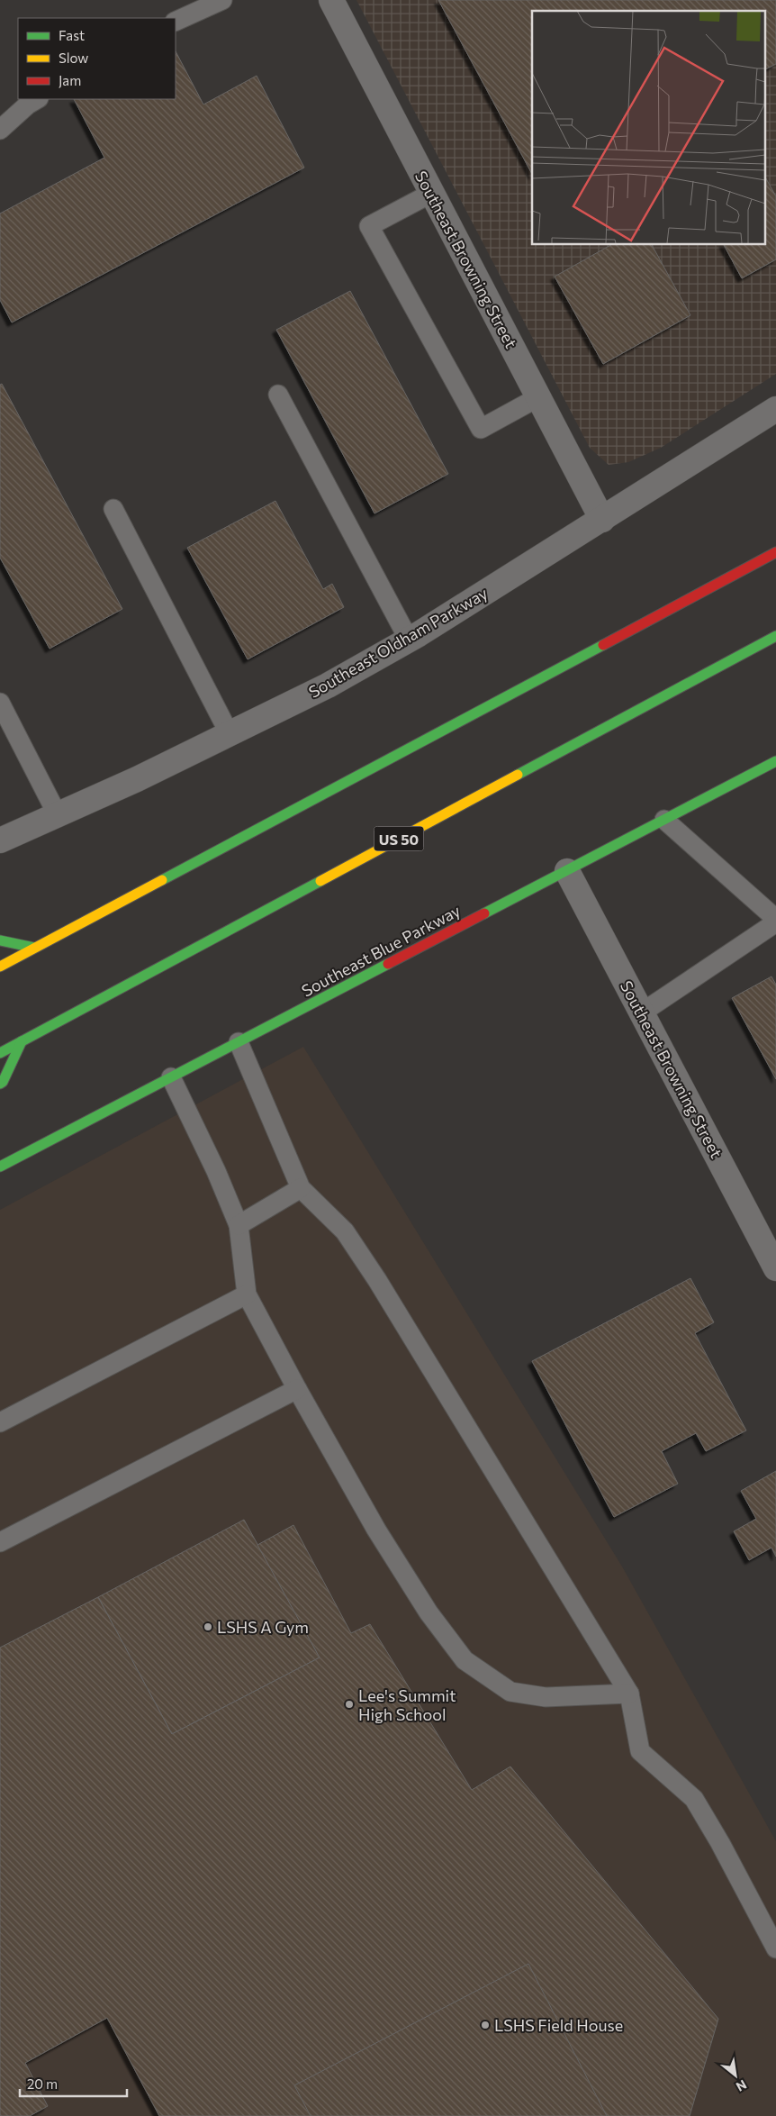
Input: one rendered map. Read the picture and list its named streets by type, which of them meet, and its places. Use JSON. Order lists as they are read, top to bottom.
{
  "streets": {
    "main road": ["US 50", "Southeast Blue Parkway"],
    "street": ["Southeast Browning Street", "Southeast Oldham Parkway"]
  },
  "crossings": [
    ["Southeast Browning Street", "Southeast Oldham Parkway"],
    ["Southeast Browning Street", "Southeast Blue Parkway"]
  ],
  "places": ["LSHS A Gym", "Lee's Summit High School", "LSHS Field House"],
  "legend": ["Fast", "Slow", "Jam"],
  "scale_bar": "20 m",
  "north": "bottom right"
}
